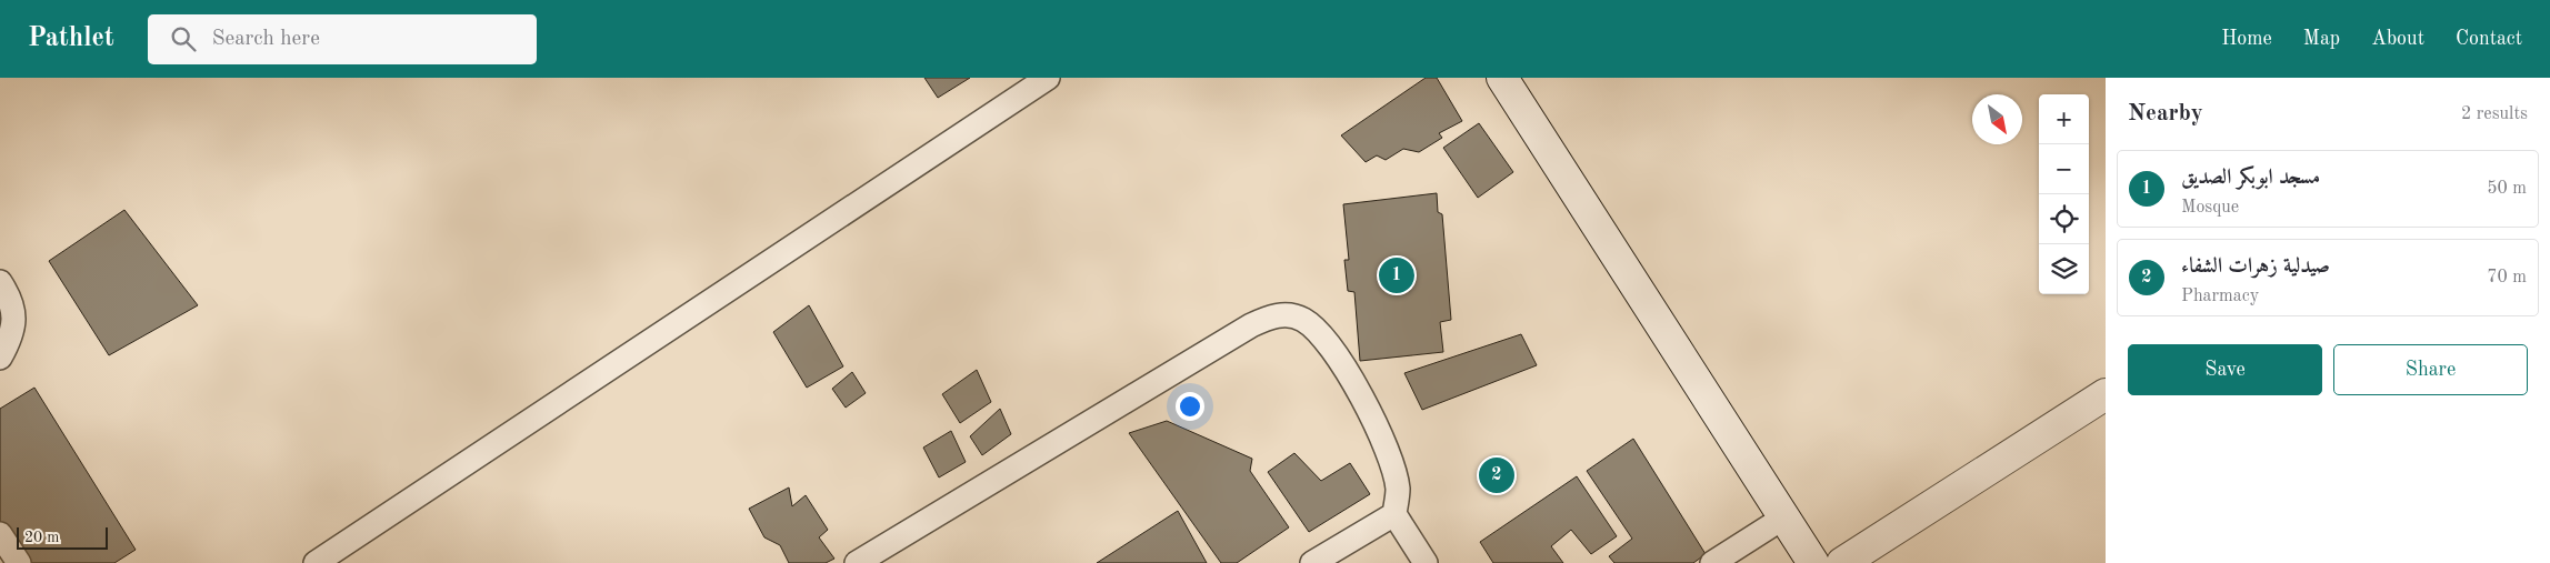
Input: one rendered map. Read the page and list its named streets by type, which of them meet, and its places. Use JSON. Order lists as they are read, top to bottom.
{
  "scale_bar": "20 m",
  "north": "bottom right",
  "page": {
    "header": "Pathlet",
    "search": "Search here",
    "nav": [
      "Home",
      "Map",
      "About",
      "Contact"
    ],
    "heading": ["Nearby", "2 results"],
    "map_buttons": ["+", "−"],
    "list": [
      {
        "mark": "1",
        "name": "مسجد ابوبكر الصديق",
        "note": "Mosque",
        "value": "50 m"
      },
      {
        "mark": "2",
        "name": "صيدلية زهرات الشفاء",
        "note": "Pharmacy",
        "value": "70 m"
      }
    ],
    "pins": ["1", "2"],
    "buttons": ["Save", "Share"],
    "scale": "20 m"
  }
}
